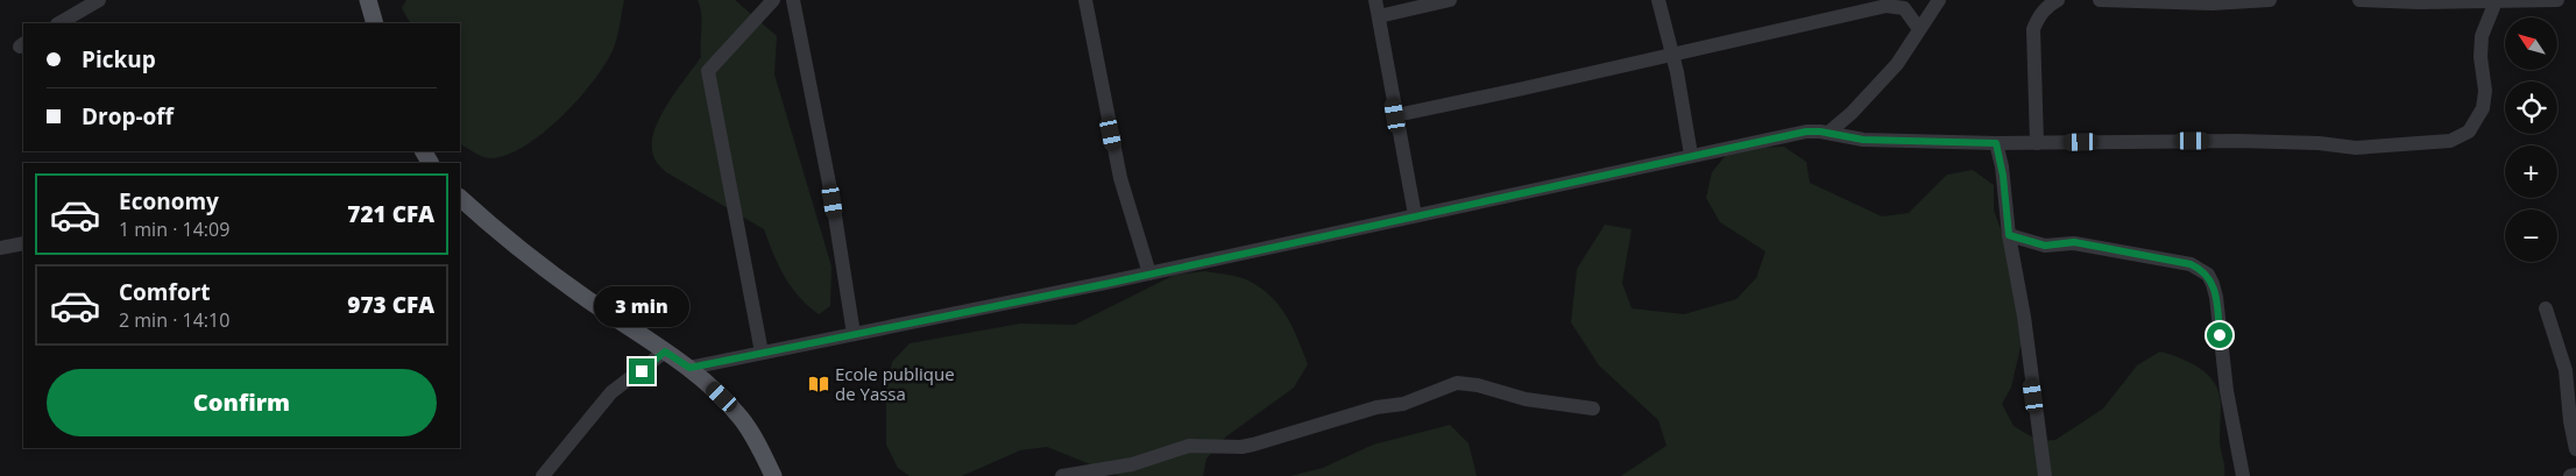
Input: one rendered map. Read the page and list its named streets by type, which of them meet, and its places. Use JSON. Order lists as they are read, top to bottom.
{
  "places": {
    "library": ["Ecole publique de Yassa"]
  },
  "north": "top left",
  "page": {
    "map_buttons": ["+", "−"],
    "banner": ["Pickup", "Drop-off"],
    "list": [
      {
        "name": "Economy",
        "note": "1 min · 14:09",
        "value": "721 CFA"
      },
      {
        "name": "Comfort",
        "note": "2 min · 14:10",
        "value": "973 CFA"
      }
    ],
    "bubble": "3 min",
    "buttons": "Confirm"
  }
}
